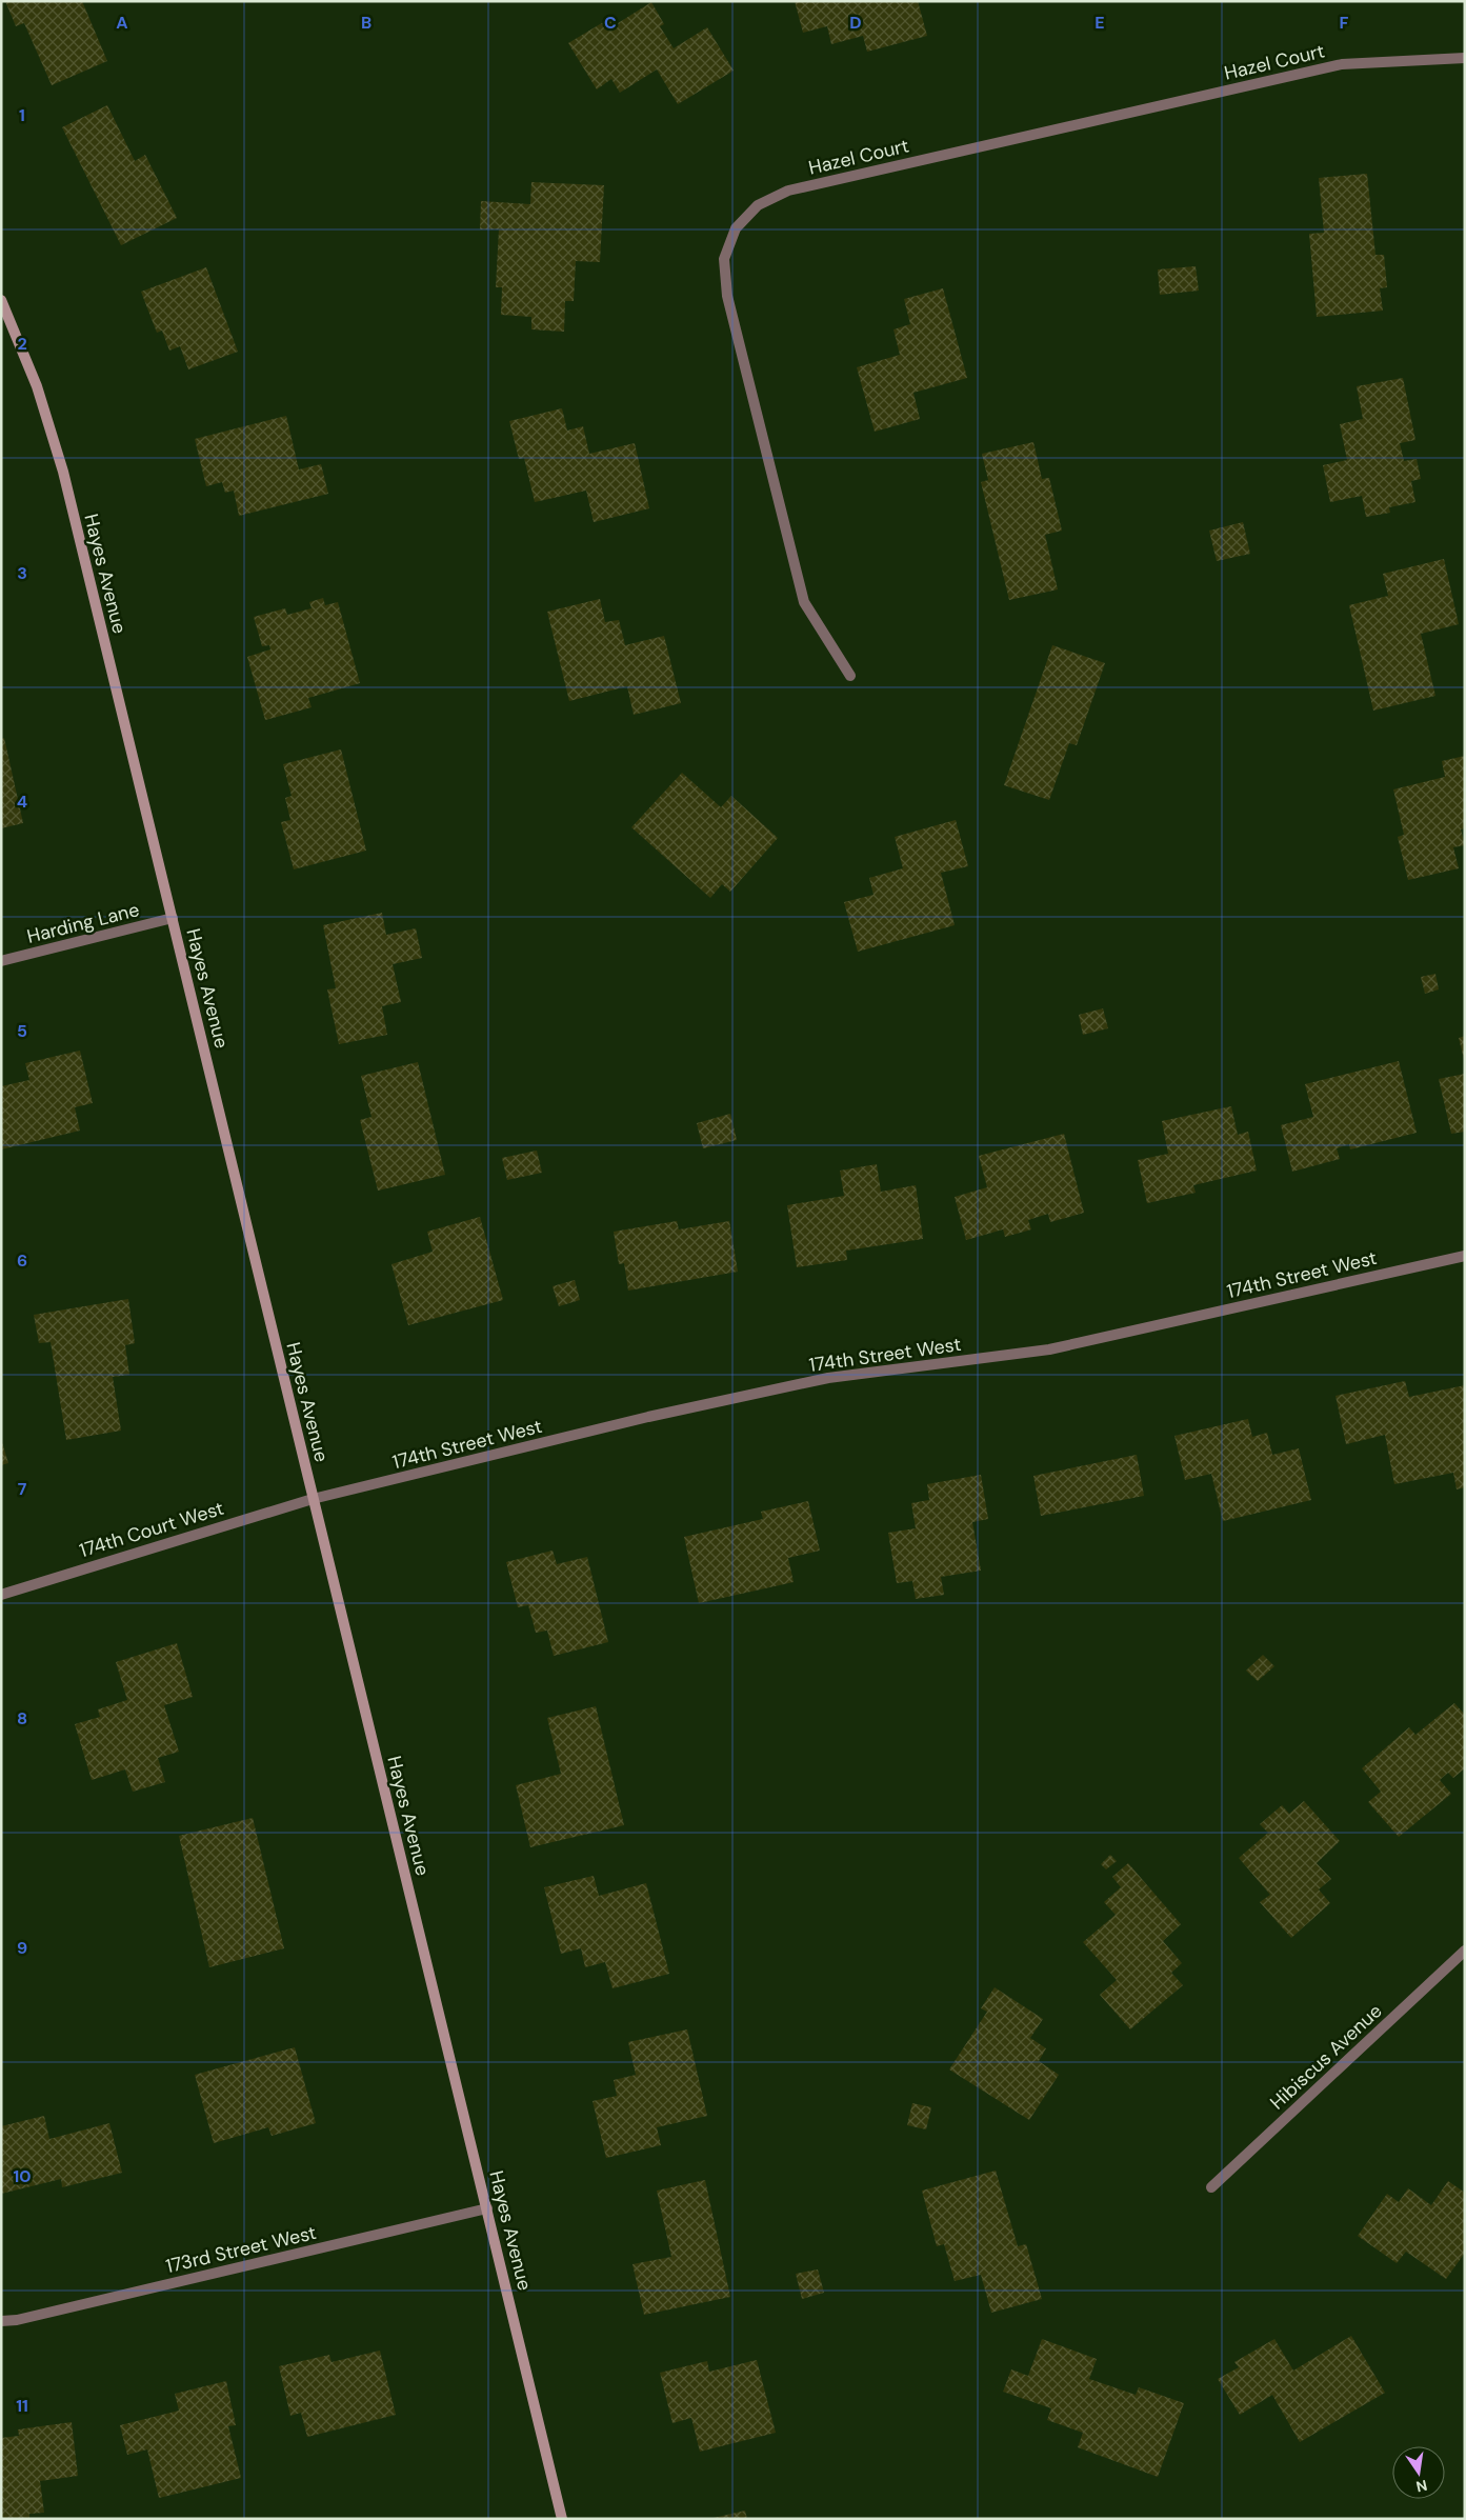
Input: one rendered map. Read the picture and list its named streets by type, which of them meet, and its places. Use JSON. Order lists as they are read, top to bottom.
{
  "streets": {
    "street": [
      "Hazel Court",
      "Hayes Avenue",
      "Harding Lane",
      "174th Street West",
      "174th Court West",
      "Hibiscus Avenue",
      "173rd Street West"
    ]
  },
  "crossings": [
    ["Hayes Avenue", "Harding Lane"],
    ["Hayes Avenue", "174th Street West"],
    ["Hayes Avenue", "174th Court West"],
    ["Hayes Avenue", "173rd Street West"],
    ["174th Street West", "174th Court West"]
  ],
  "north": "bottom",
  "grid": {
    "columns": [
      "A",
      "B",
      "C",
      "D",
      "E",
      "F"
    ],
    "rows": [
      "1",
      "2",
      "3",
      "4",
      "5",
      "6",
      "7",
      "8",
      "9",
      "10",
      "11"
    ]
  }
}
